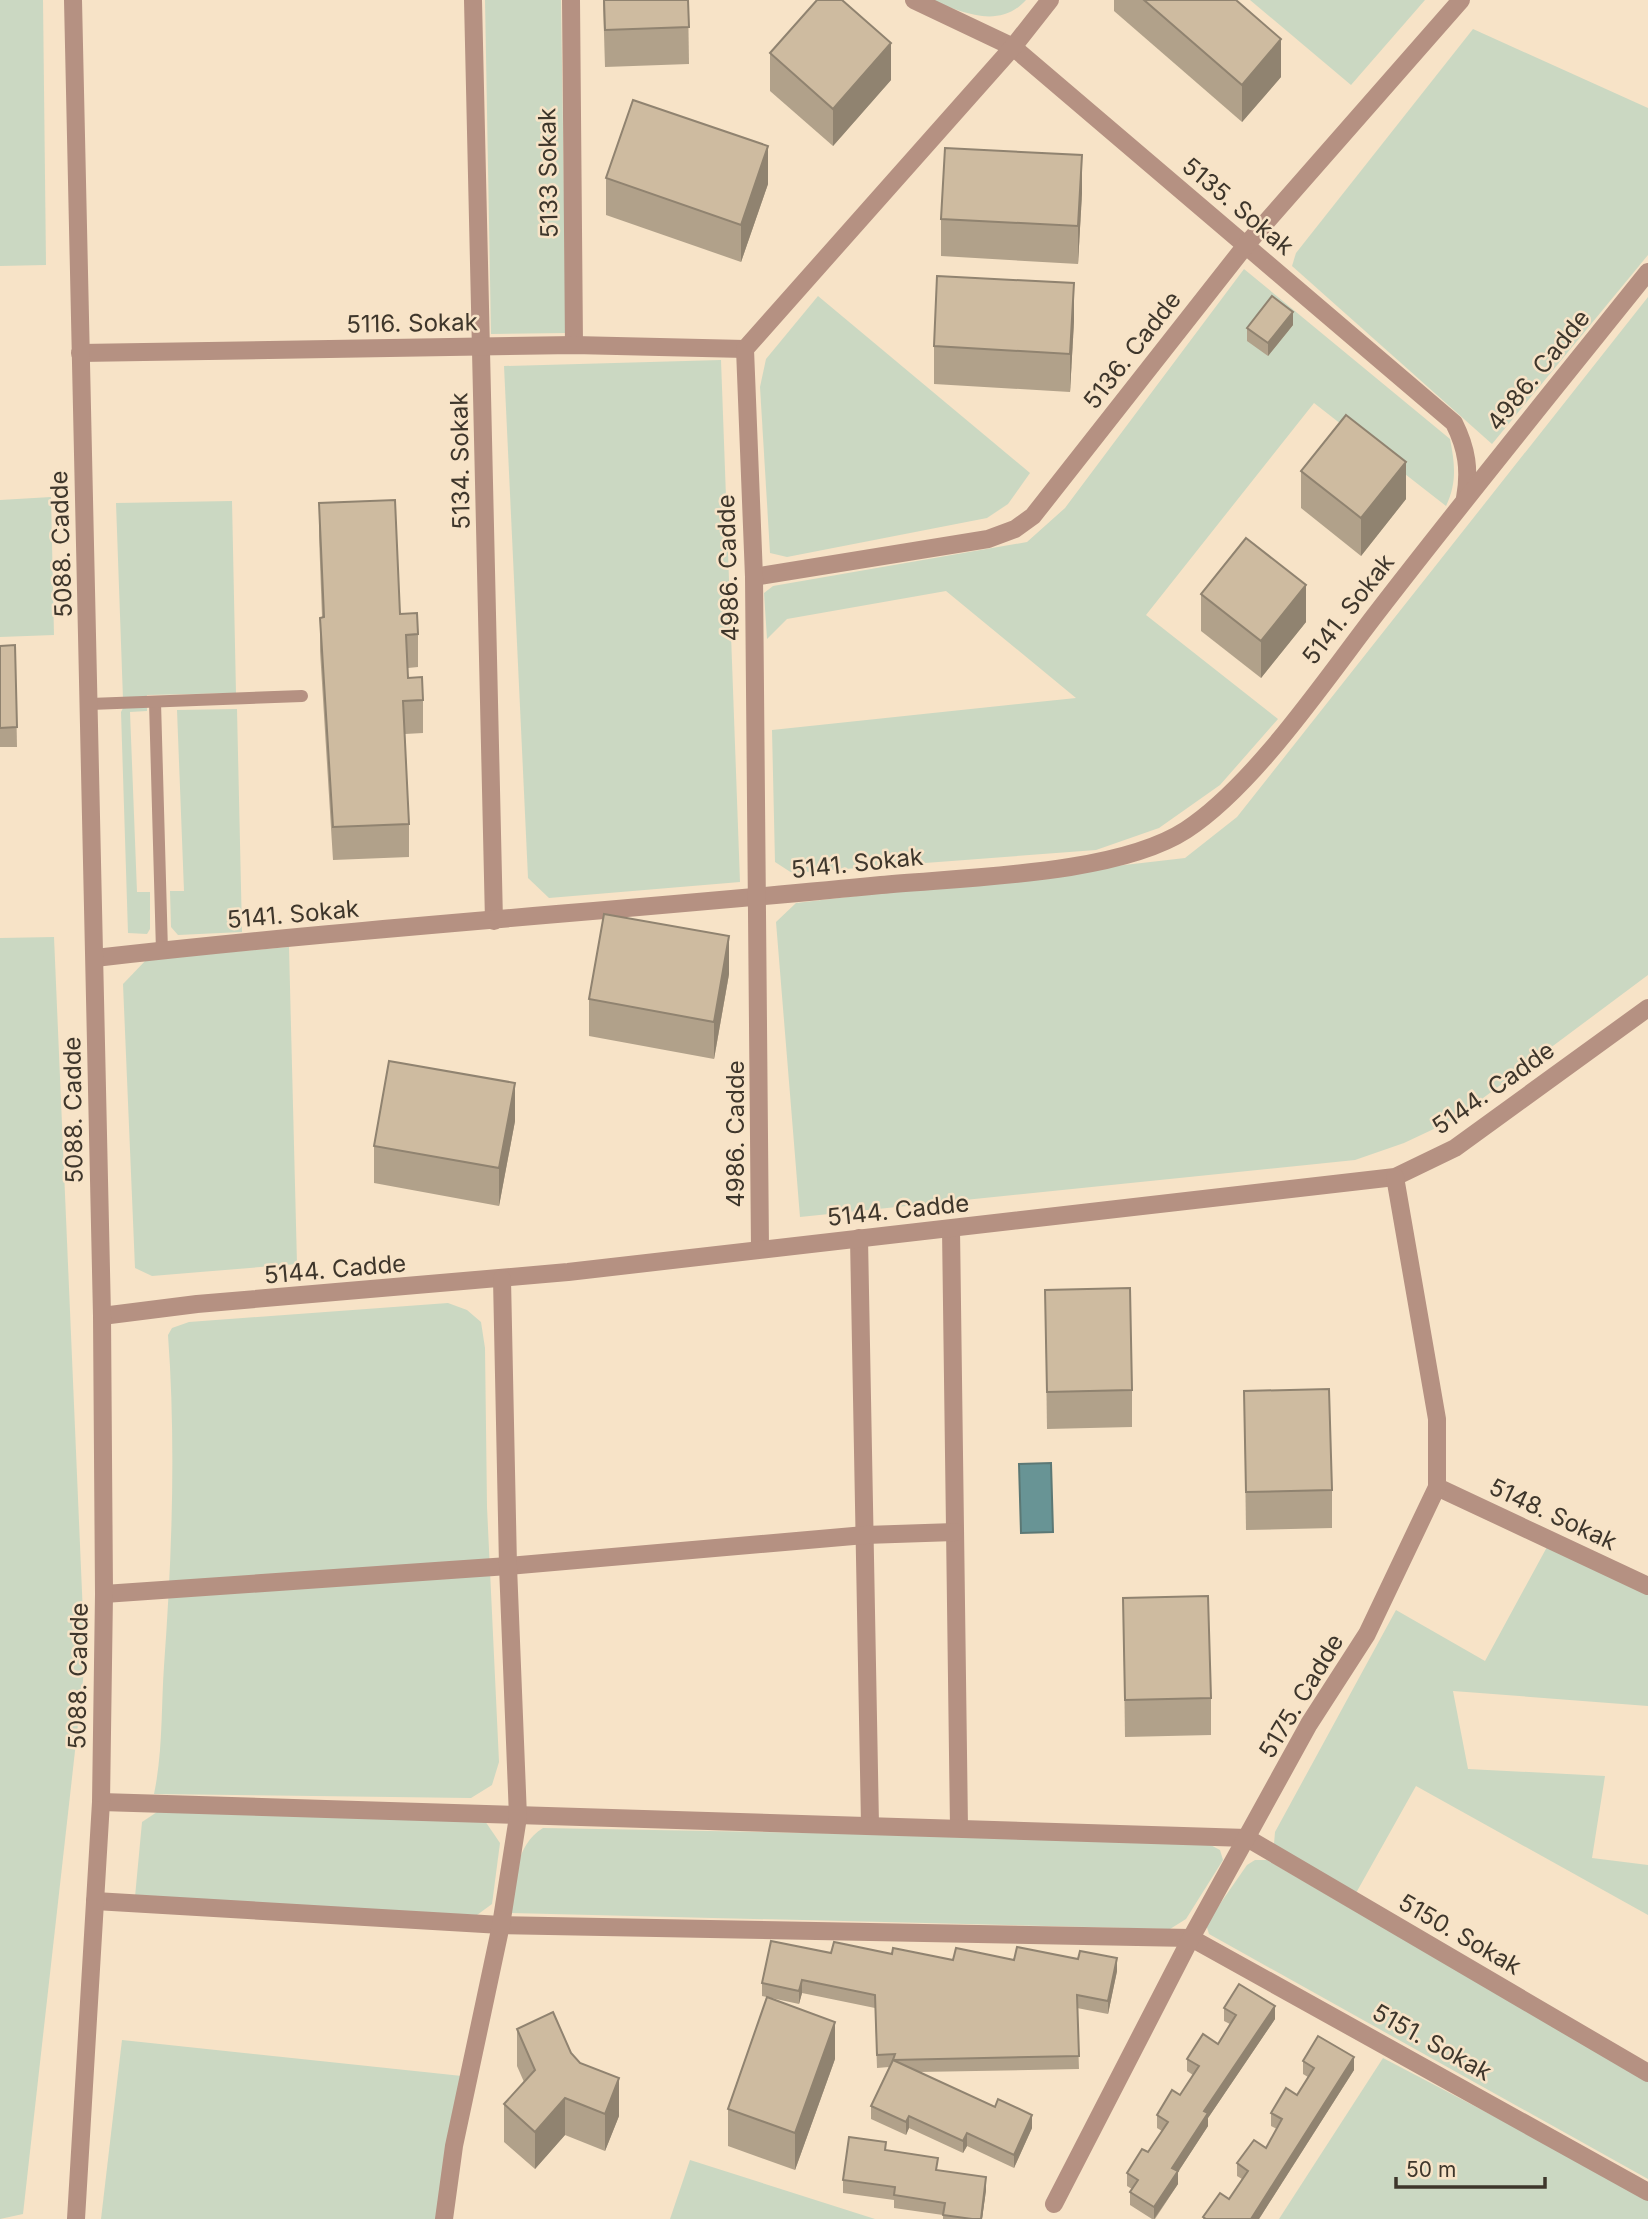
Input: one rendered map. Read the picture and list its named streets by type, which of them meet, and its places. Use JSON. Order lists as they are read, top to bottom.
{
  "streets": {
    "street": [
      "5133 Sokak",
      "5135. Sokak",
      "5116. Sokak",
      "5136. Cadde",
      "4986. Cadde",
      "5134. Sokak",
      "5088. Cadde",
      "5141. Sokak",
      "5144. Cadde",
      "5148. Sokak",
      "5175. Cadde",
      "5150. Sokak",
      "5151. Sokak"
    ]
  },
  "crossings": [
    ["5133 Sokak", "5116. Sokak"],
    ["5135. Sokak", "5136. Cadde"],
    ["5135. Sokak", "4986. Cadde"],
    ["5135. Sokak", "5141. Sokak"],
    ["5116. Sokak", "4986. Cadde"],
    ["5116. Sokak", "5134. Sokak"],
    ["5116. Sokak", "5088. Cadde"],
    ["5136. Cadde", "4986. Cadde"],
    ["4986. Cadde", "5141. Sokak"],
    ["4986. Cadde", "5144. Cadde"],
    ["5134. Sokak", "5141. Sokak"],
    ["5088. Cadde", "5141. Sokak"],
    ["5088. Cadde", "5144. Cadde"],
    ["5144. Cadde", "5175. Cadde"],
    ["5148. Sokak", "5175. Cadde"],
    ["5175. Cadde", "5150. Sokak"],
    ["5175. Cadde", "5151. Sokak"]
  ],
  "scale_bar": "50 m"
}
